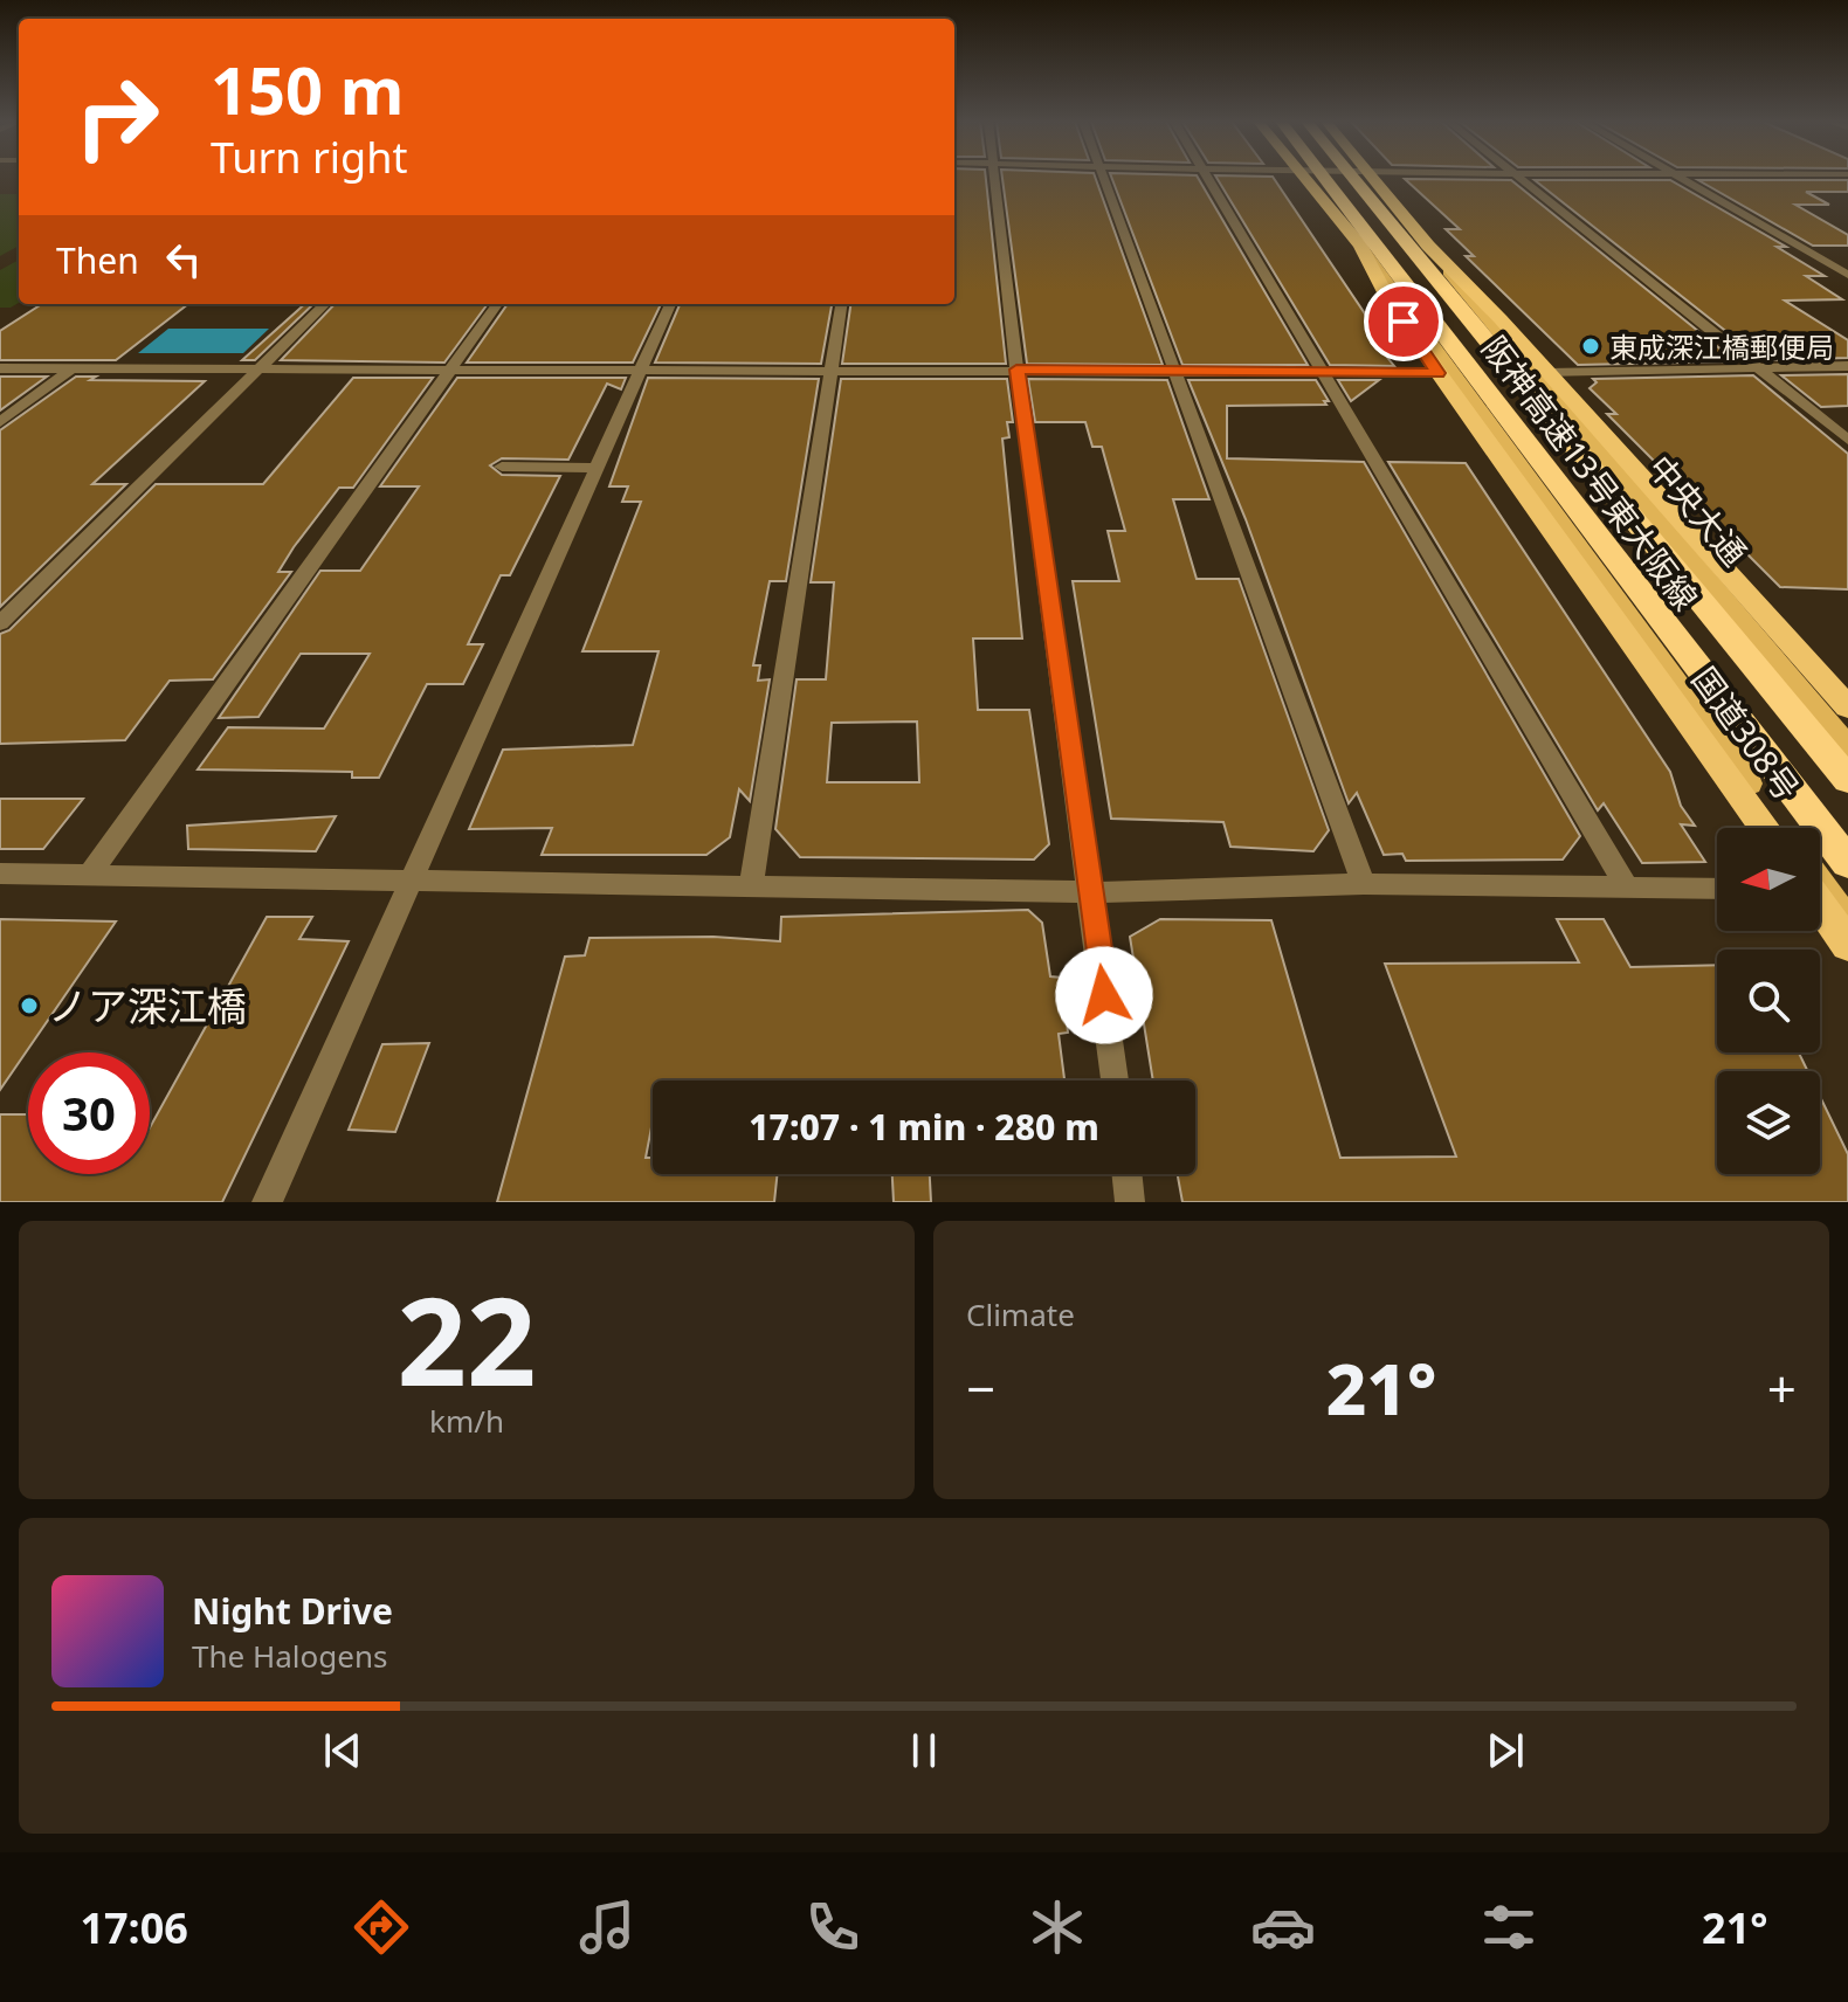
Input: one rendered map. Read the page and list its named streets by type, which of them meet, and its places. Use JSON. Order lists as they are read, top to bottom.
{
  "streets": {
    "highway": ["阪神高速13号東大阪線", "国道308号"],
    "main road": ["中央大通"]
  },
  "places": ["東成深江橋郵便局", "ノア深江橋"],
  "north": "left",
  "page": {
    "turn": ["150 m", "Turn right"],
    "then": "Then",
    "limit": "30",
    "trip": "17:07 · 1 min · 280 m",
    "tile": [
      ["22", "km/h"],
      "Climate"
    ],
    "heat": ["−", "21°", "+"],
    "song": ["Night Drive", "The Halogens"],
    "tabs": ["17:06", "21°"]
  }
}
